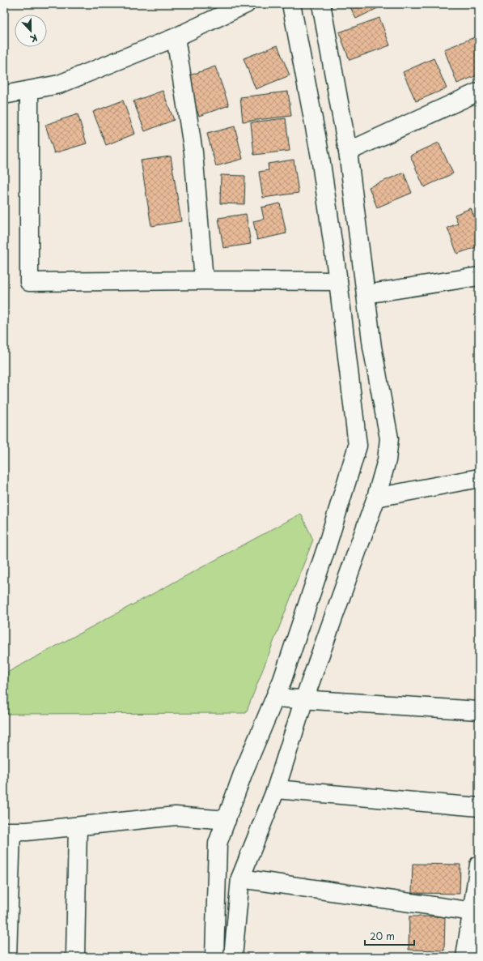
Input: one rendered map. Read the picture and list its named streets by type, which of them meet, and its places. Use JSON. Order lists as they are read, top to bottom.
{
  "scale_bar": "20 m",
  "north": "bottom"
}
